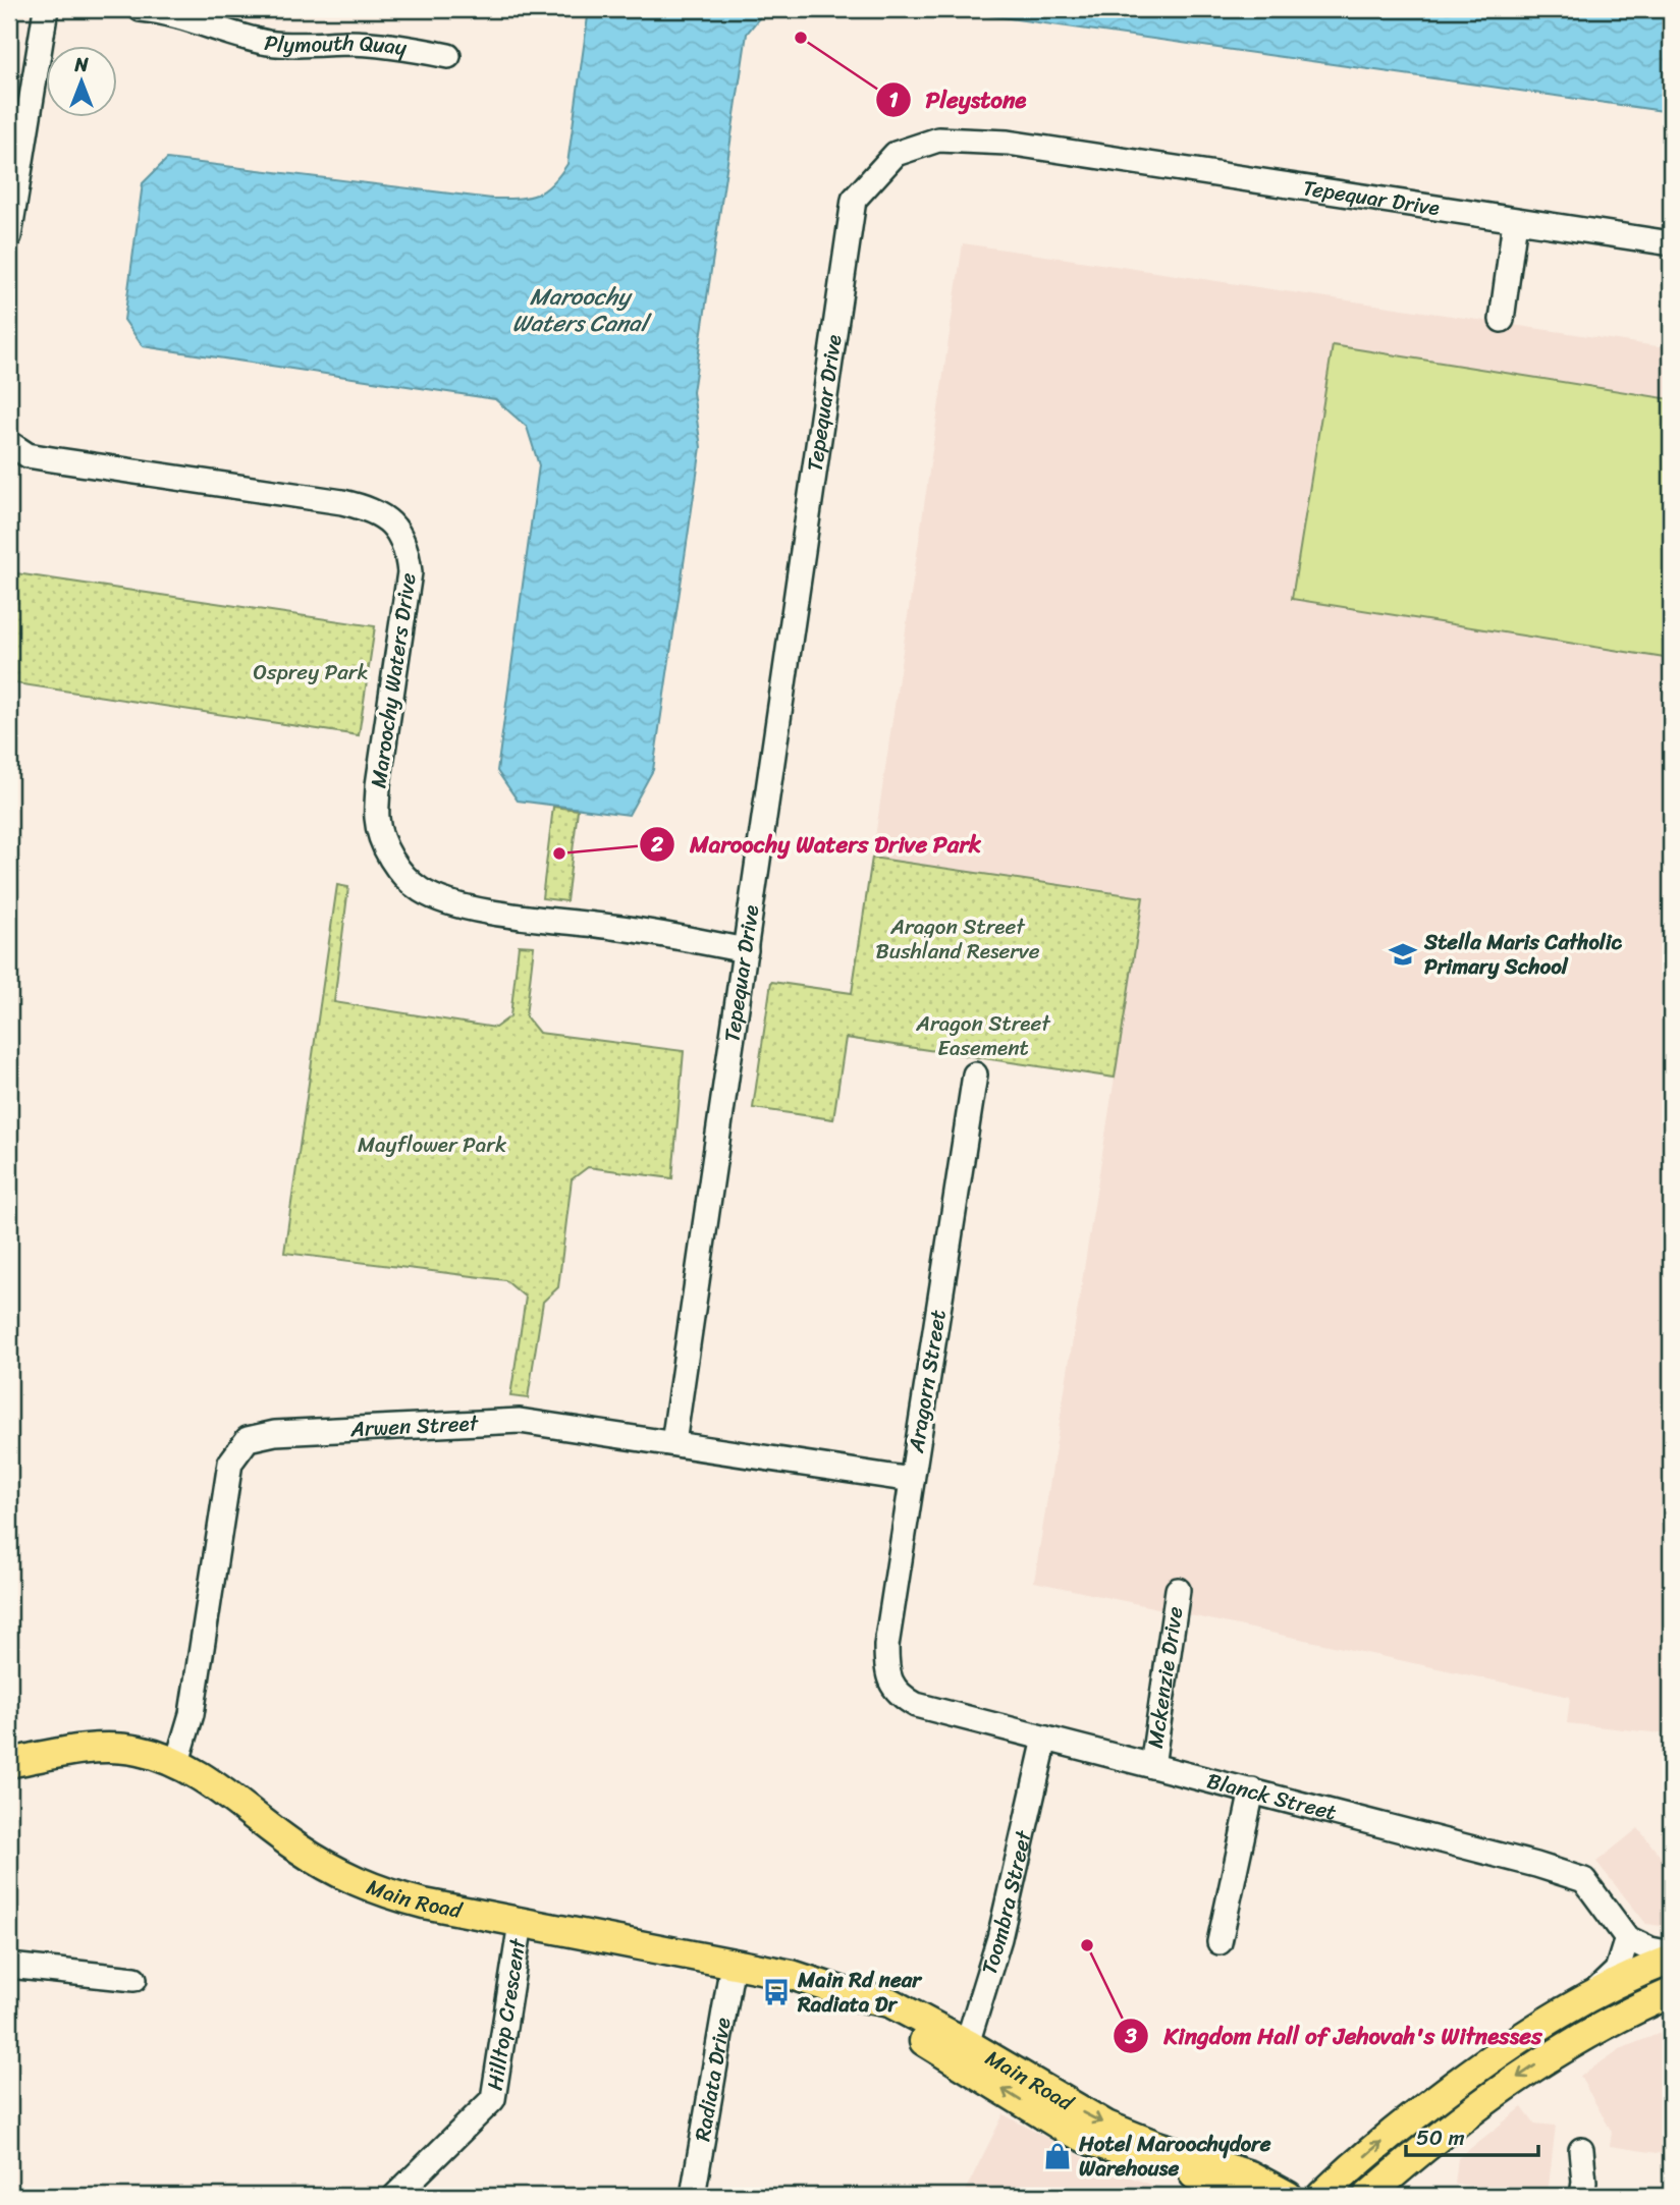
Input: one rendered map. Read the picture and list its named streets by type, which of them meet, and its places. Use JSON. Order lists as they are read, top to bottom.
{
  "streets": {
    "main road": ["Main Road"],
    "street": [
      "Plymouth Quay",
      "Tepequar Drive",
      "Maroochy Waters Drive",
      "Aragorn Street",
      "Arwen Street",
      "Mckenzie Drive",
      "Blanck Street",
      "Toombra Street",
      "Hilltop Crescent",
      "Radiata Drive"
    ]
  },
  "crossings": [
    ["Tepequar Drive", "Maroochy Waters Drive"],
    ["Tepequar Drive", "Arwen Street"],
    ["Aragorn Street", "Arwen Street"],
    ["Aragorn Street", "Blanck Street"],
    ["Arwen Street", "Main Road"],
    ["Mckenzie Drive", "Blanck Street"],
    ["Blanck Street", "Toombra Street"],
    ["Main Road", "Toombra Street"],
    ["Main Road", "Hilltop Crescent"],
    ["Main Road", "Radiata Drive"]
  ],
  "water": ["Maroochy Waters Canal"],
  "parks": [
    "Osprey Park",
    "Aragon Street Bushland Reserve",
    "Aragon Street Easement",
    "Mayflower Park"
  ],
  "places": {
    "other": ["Pleystone", "Maroochy Waters Drive Park", "Kingdom Hall of Jehovah's Witnesses"],
    "school or university": ["Stella Maris Catholic Primary School"],
    "bus stop": ["Main Rd near Radiata Dr"],
    "shop": ["Hotel Maroochydore Warehouse"]
  },
  "scale_bar": "50 m",
  "north": "top"
}
